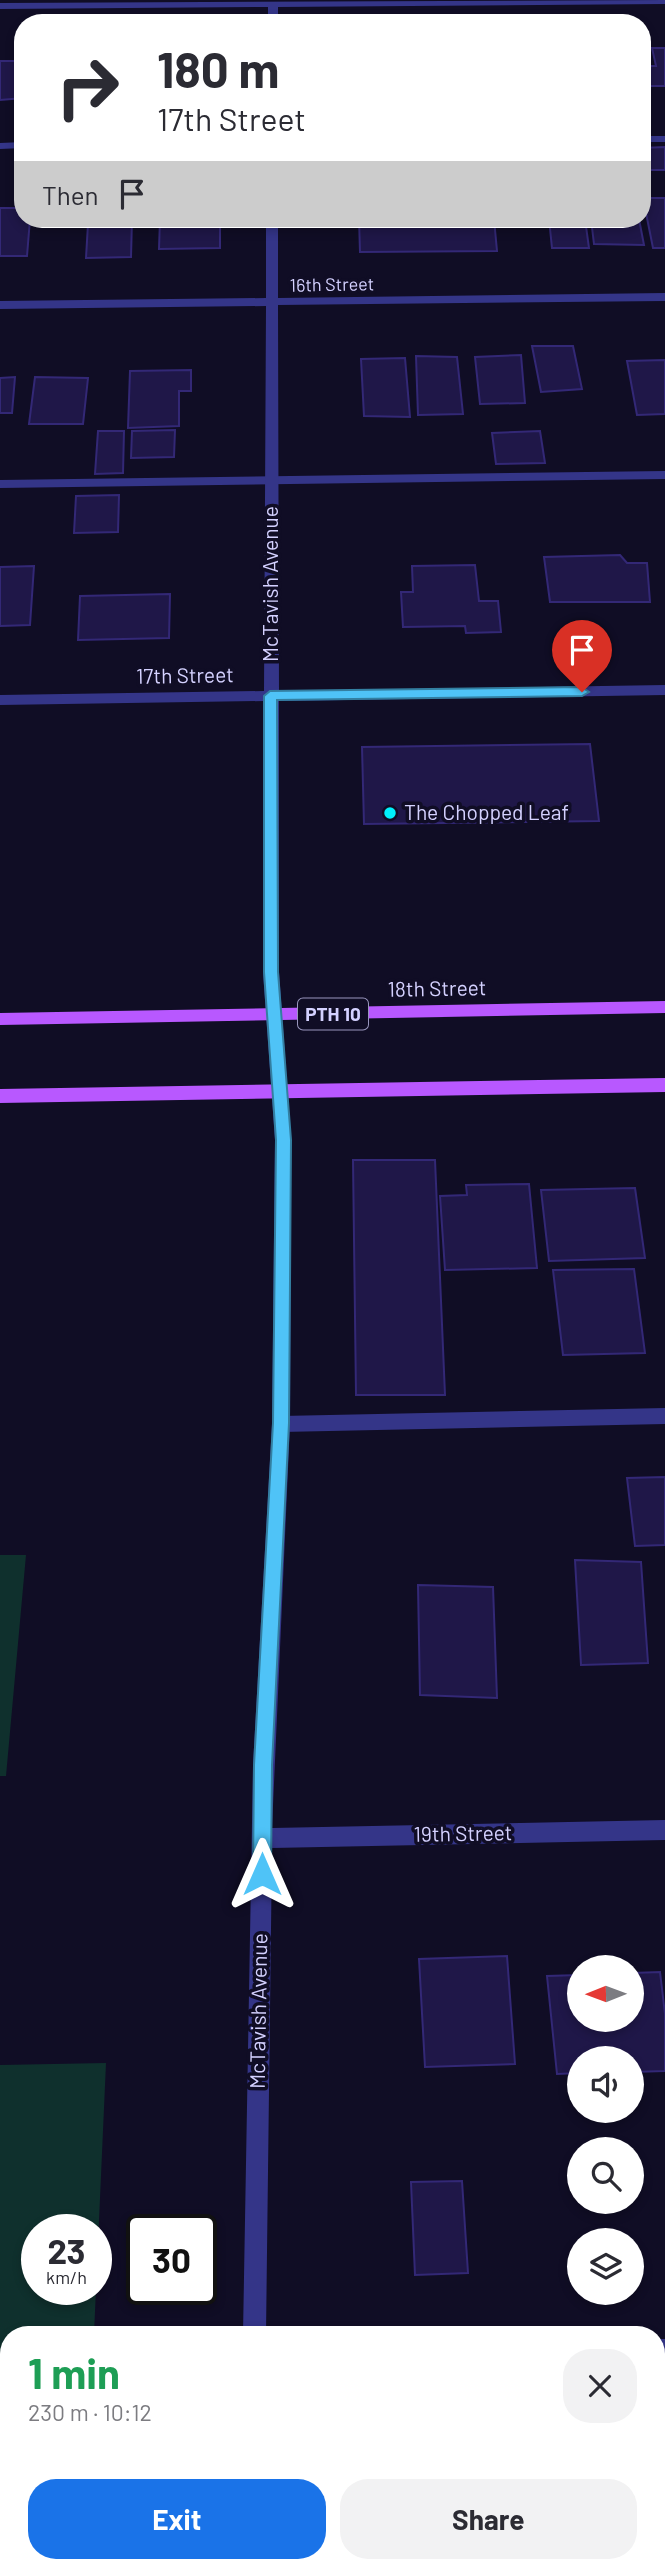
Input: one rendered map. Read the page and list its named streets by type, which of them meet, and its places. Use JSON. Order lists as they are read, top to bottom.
{
  "streets": {
    "main road": ["18th Street", "PTH 10"],
    "street": [
      "16th Street",
      "McTavish Avenue",
      "17th Street",
      "19th Street"
    ]
  },
  "crossings": [
    ["16th Street", "McTavish Avenue"],
    ["McTavish Avenue", "17th Street"],
    ["McTavish Avenue", "18th Street"],
    ["McTavish Avenue", "19th Street"]
  ],
  "places": ["The Chopped Leaf"],
  "north": "left",
  "page": {
    "turn": ["180 m", "17th Street"],
    "then": "Then",
    "speed": "23 km/h",
    "limit": "30",
    "heading": ["1 min", "230 m · 10:12"],
    "buttons": ["Exit", "Share"]
  }
}
